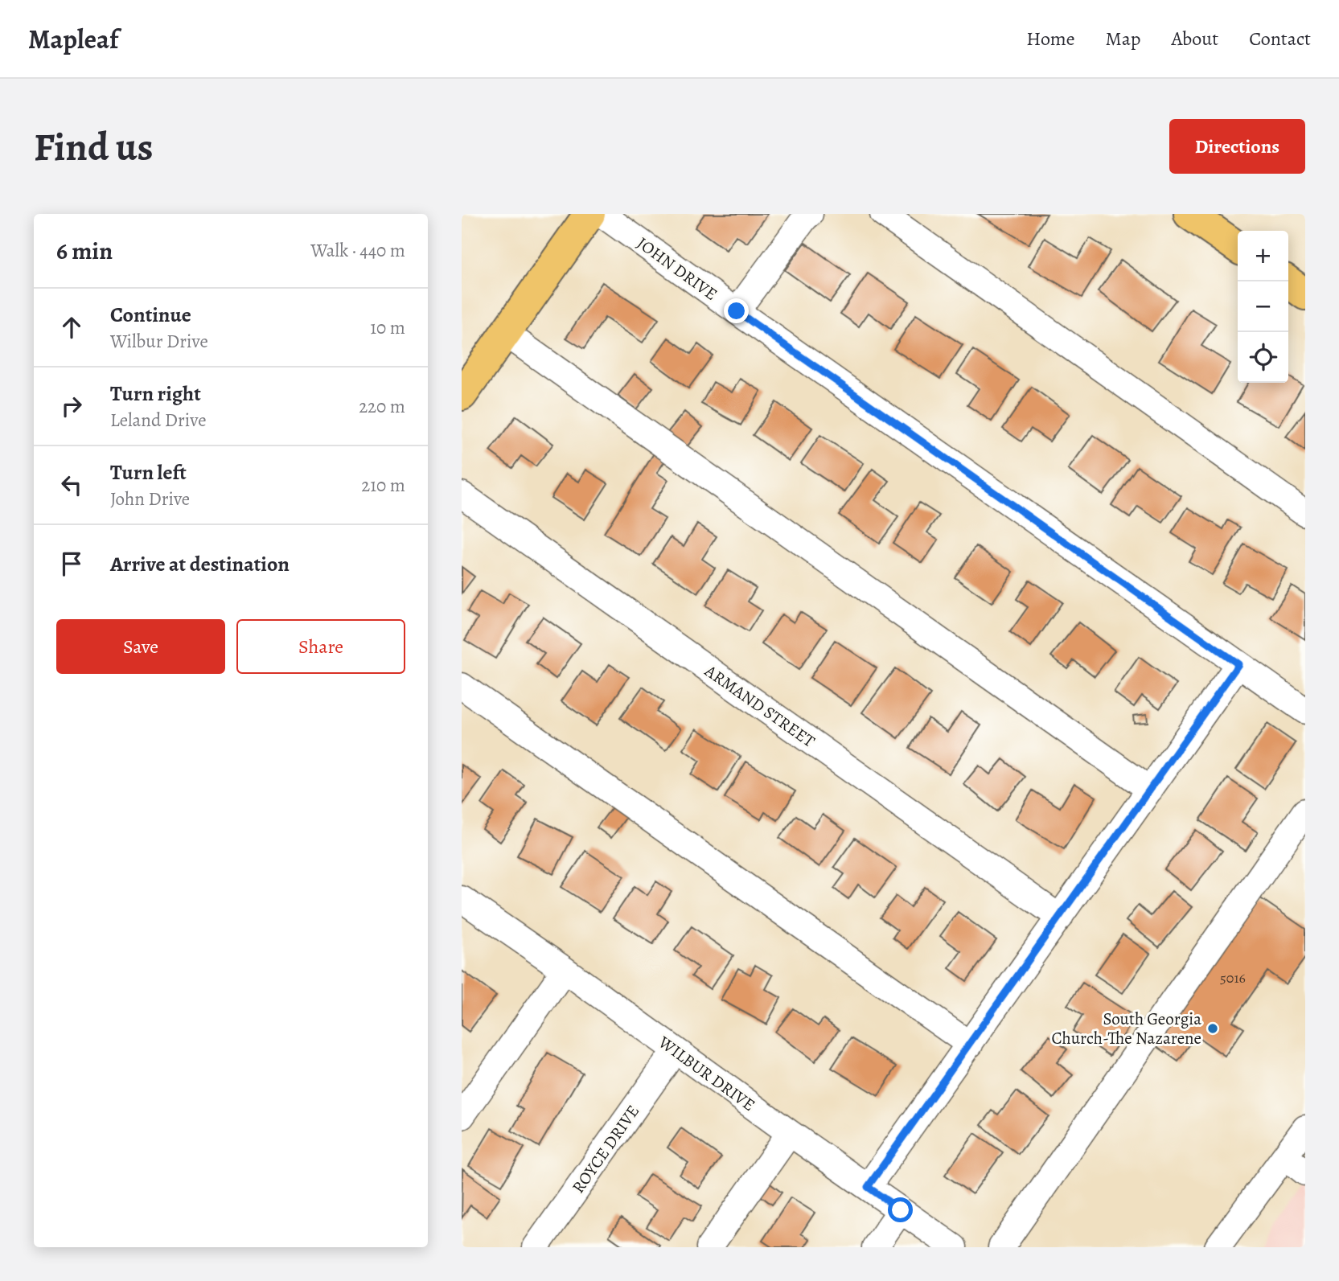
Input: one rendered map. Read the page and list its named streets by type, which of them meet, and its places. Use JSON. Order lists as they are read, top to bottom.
{
  "streets": {
    "street": [
      "JOHN DRIVE",
      "ARMAND STREET",
      "WILBUR DRIVE",
      "ROYCE DRIVE"
    ]
  },
  "crossings": [
    ["WILBUR DRIVE", "ROYCE DRIVE"]
  ],
  "places": ["South Georgia Church-The Nazarene"],
  "house_numbers": ["5016"],
  "page": {
    "header": "Mapleaf",
    "nav": [
      "Home",
      "Map",
      "About",
      "Contact"
    ],
    "buttons": [
      "Directions",
      ["Save", "Share"]
    ],
    "title": "Find us",
    "heading": ["6 min", "Walk · 440 m"],
    "map_buttons": ["+", "−"],
    "list": [
      ["Continue", "Wilbur Drive", "10 m"],
      ["Turn right", "Leland Drive", "220 m"],
      ["Turn left", "John Drive", "210 m"],
      "Arrive at destination"
    ]
  }
}
